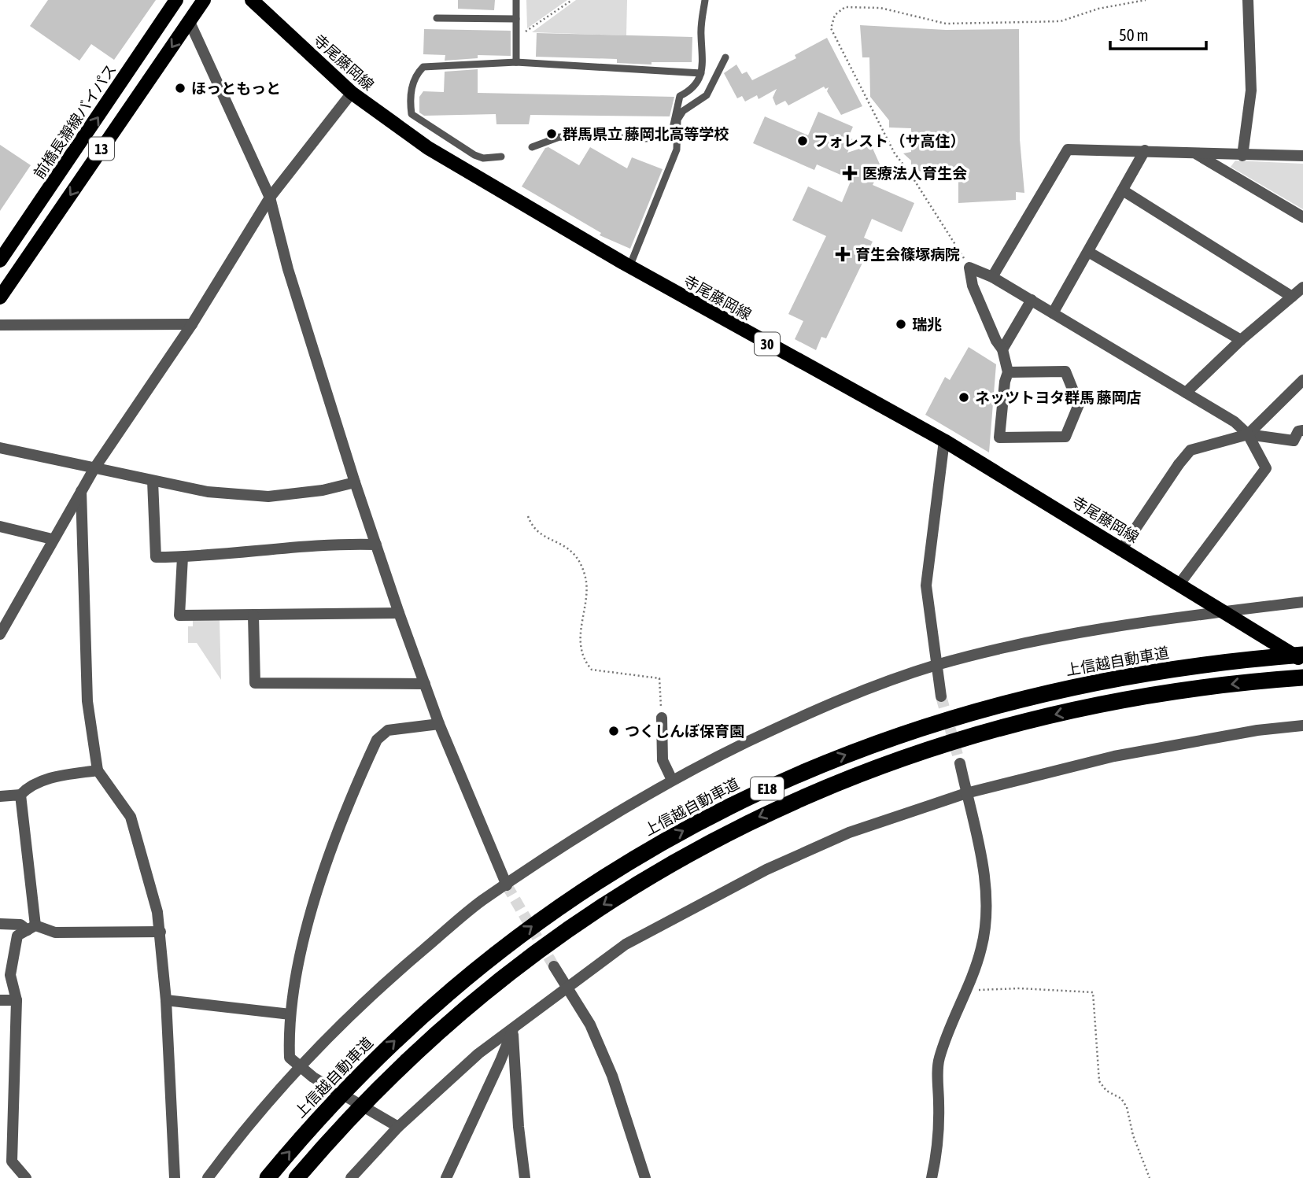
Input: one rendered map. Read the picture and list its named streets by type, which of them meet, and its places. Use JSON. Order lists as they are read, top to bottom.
{
  "streets": {
    "highway": ["上信越自動車道", "E18"],
    "main road": [
      "寺尾藤岡線",
      "前橋長瀞線バイパス",
      "13",
      "30"
    ]
  },
  "places": {
    "other": [
      "ほっともっと",
      "群馬県立 藤岡北高等学校",
      "フォレスト （サ高住）",
      "瑞兆",
      "ネッツトヨタ群馬 藤岡店",
      "つくしんぼ保育園"
    ],
    "health": ["医療法人育生会", "育生会篠塚病院"]
  },
  "scale_bar": "50 m"
}
